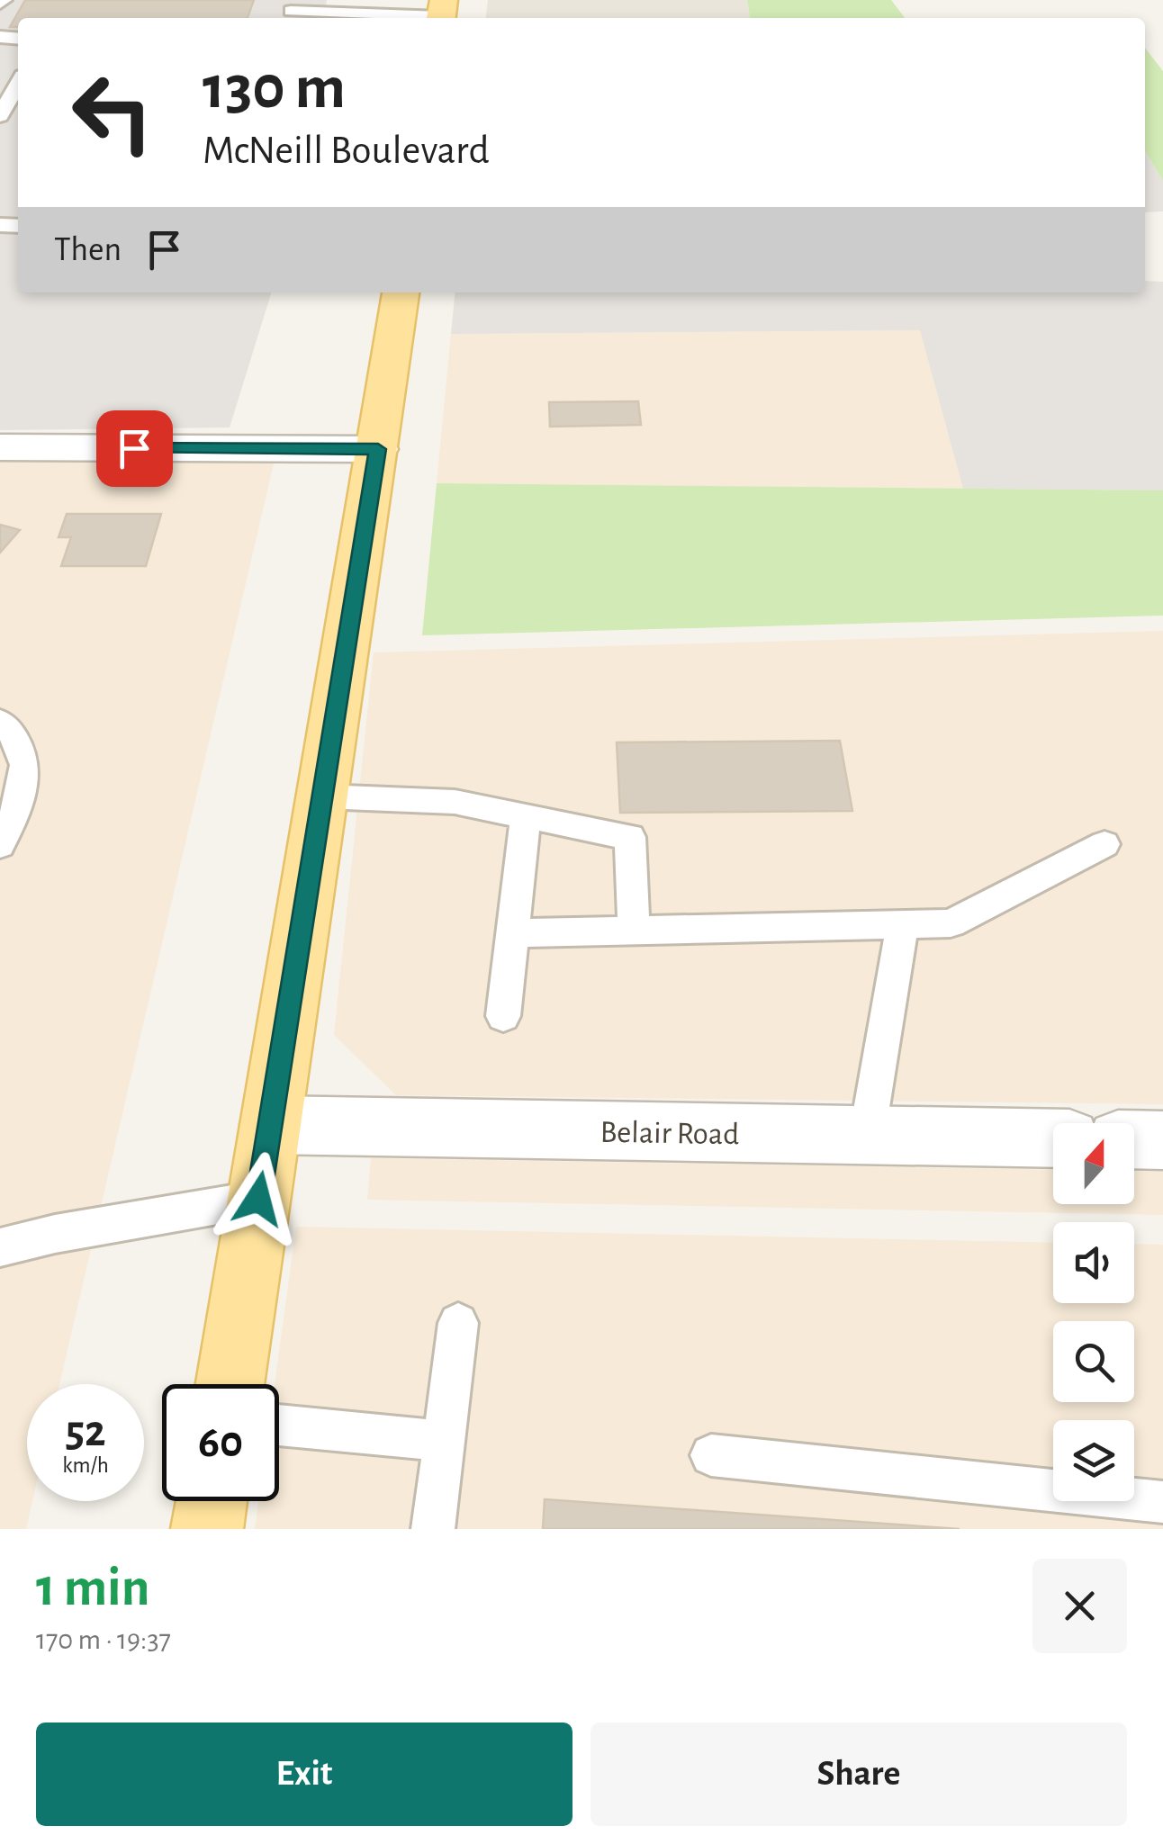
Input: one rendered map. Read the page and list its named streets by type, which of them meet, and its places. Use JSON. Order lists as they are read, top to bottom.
{
  "streets": {
    "street": ["Belair Road"]
  },
  "north": "top",
  "page": {
    "turn": ["130 m", "McNeill Boulevard"],
    "then": "Then",
    "speed": "52 km/h",
    "limit": "60",
    "heading": ["1 min", "170 m · 19:37"],
    "buttons": ["Exit", "Share"]
  }
}
